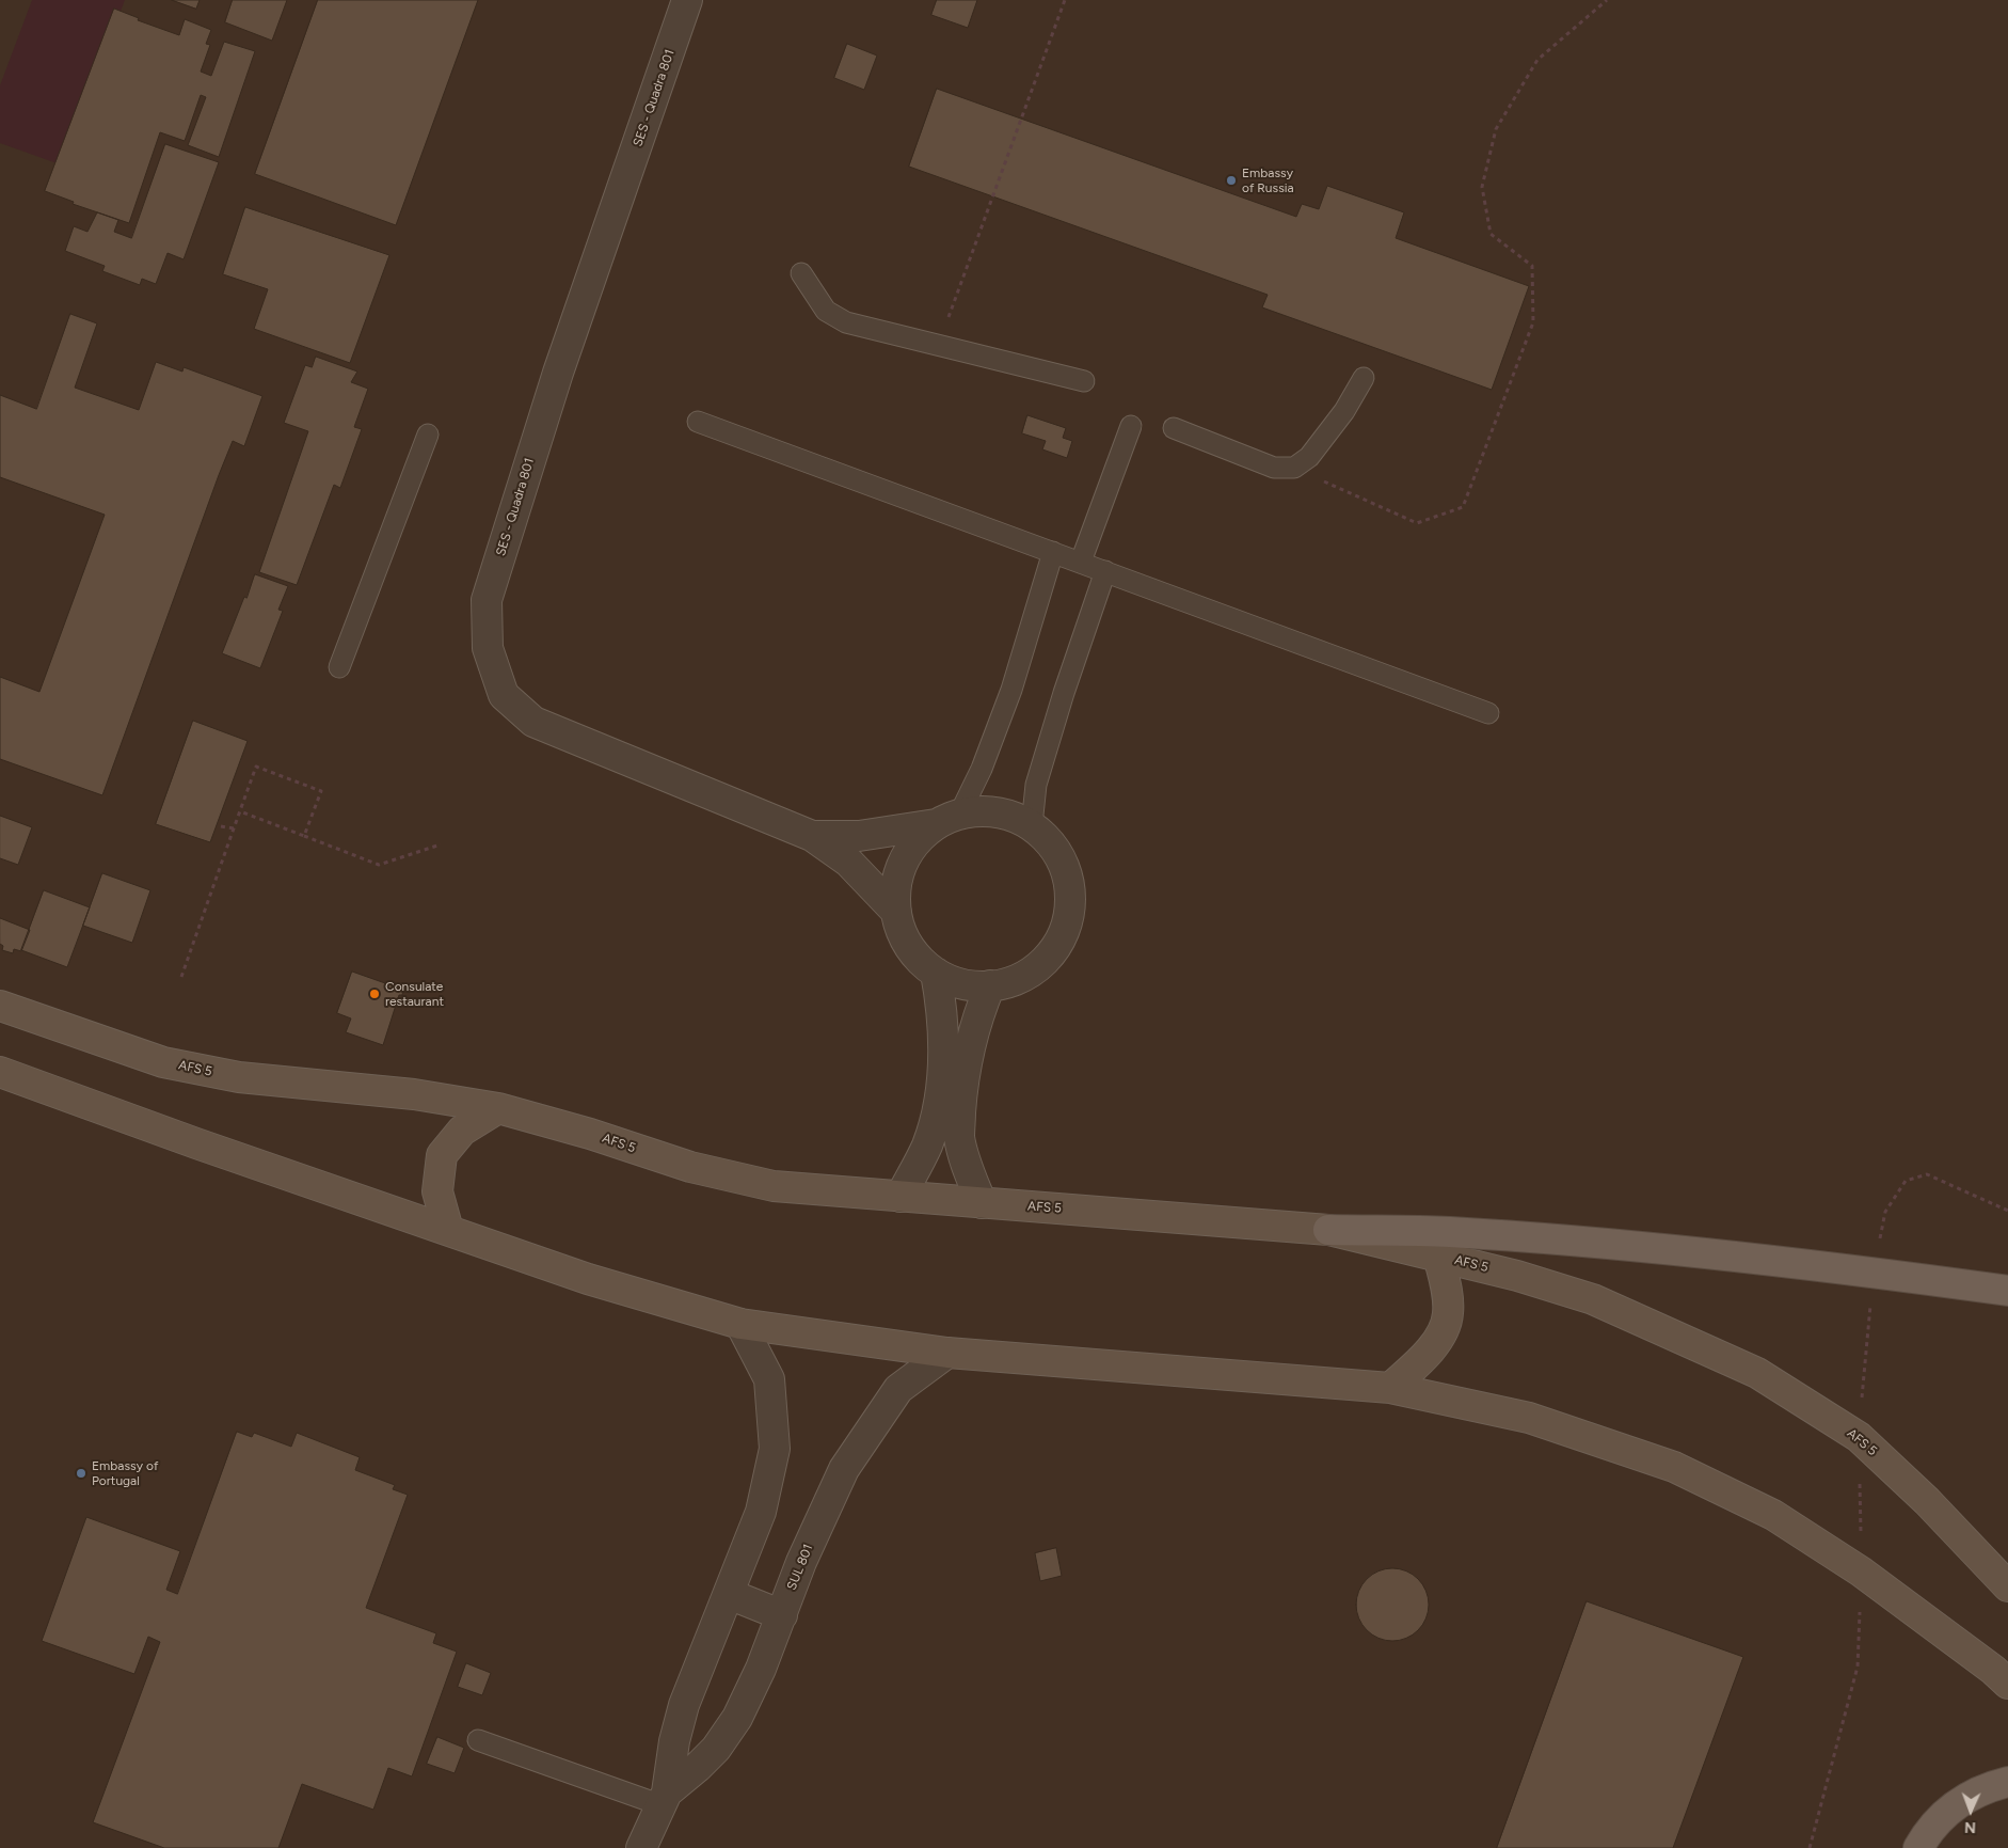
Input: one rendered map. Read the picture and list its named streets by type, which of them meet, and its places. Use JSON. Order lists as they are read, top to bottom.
{
  "streets": {
    "main road": ["AFS 5"],
    "street": ["SES - Quadra 801", "SUL 801"]
  },
  "places": ["Embassy of Russia", "Consulate restaurant", "Embassy of Portugal"],
  "north": "bottom"
}
